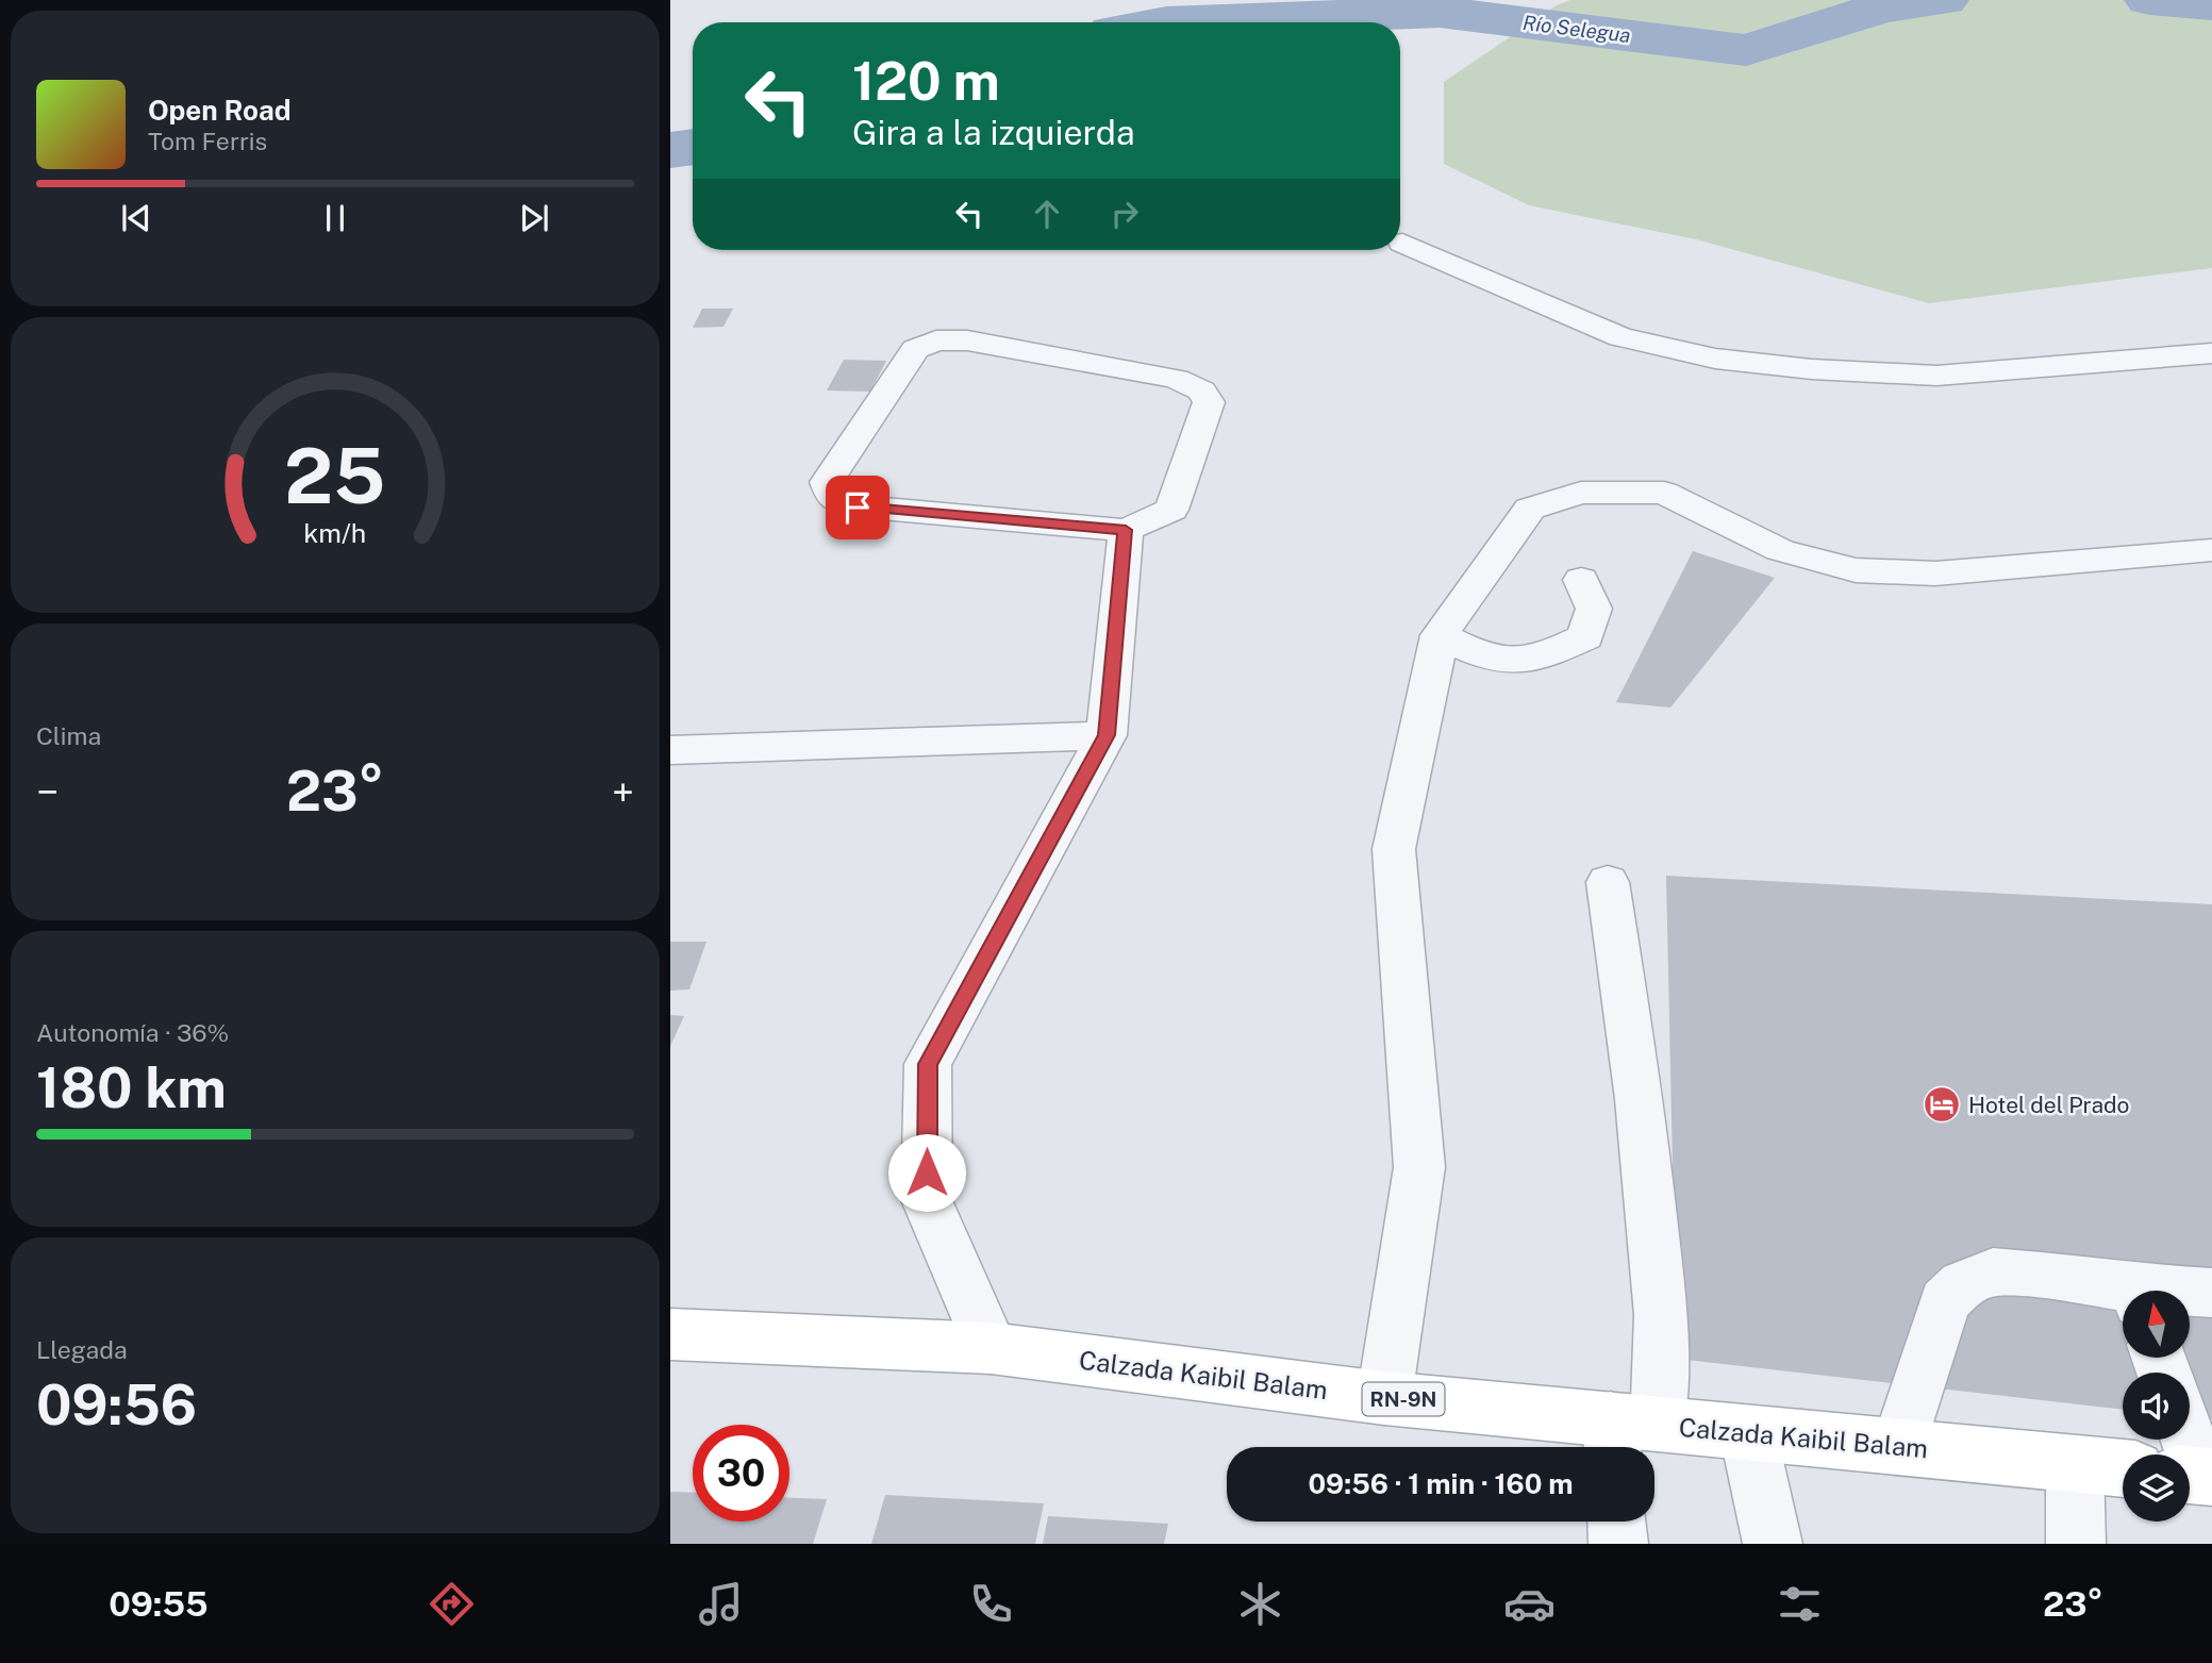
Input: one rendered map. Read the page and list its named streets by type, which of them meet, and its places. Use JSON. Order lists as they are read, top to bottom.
{
  "streets": {
    "main road": ["Calzada Kaibil Balam", "RN-9N"]
  },
  "water": ["Río Selegua"],
  "places": {
    "hotel": ["Hotel del Prado"]
  },
  "north": "top",
  "page": {
    "turn": ["120 m", "Gira a la izquierda"],
    "song": ["Open Road", "Tom Ferris"],
    "tile": [
      "Clima",
      ["Autonomía · 36%", "180 km"],
      ["Llegada", "09:56"]
    ],
    "heat": ["−", "23°", "+"],
    "limit": "30",
    "trip": "09:56 · 1 min · 160 m",
    "tabs": ["09:55", "23°"],
    "gauge": ["25", "km/h"]
  }
}
